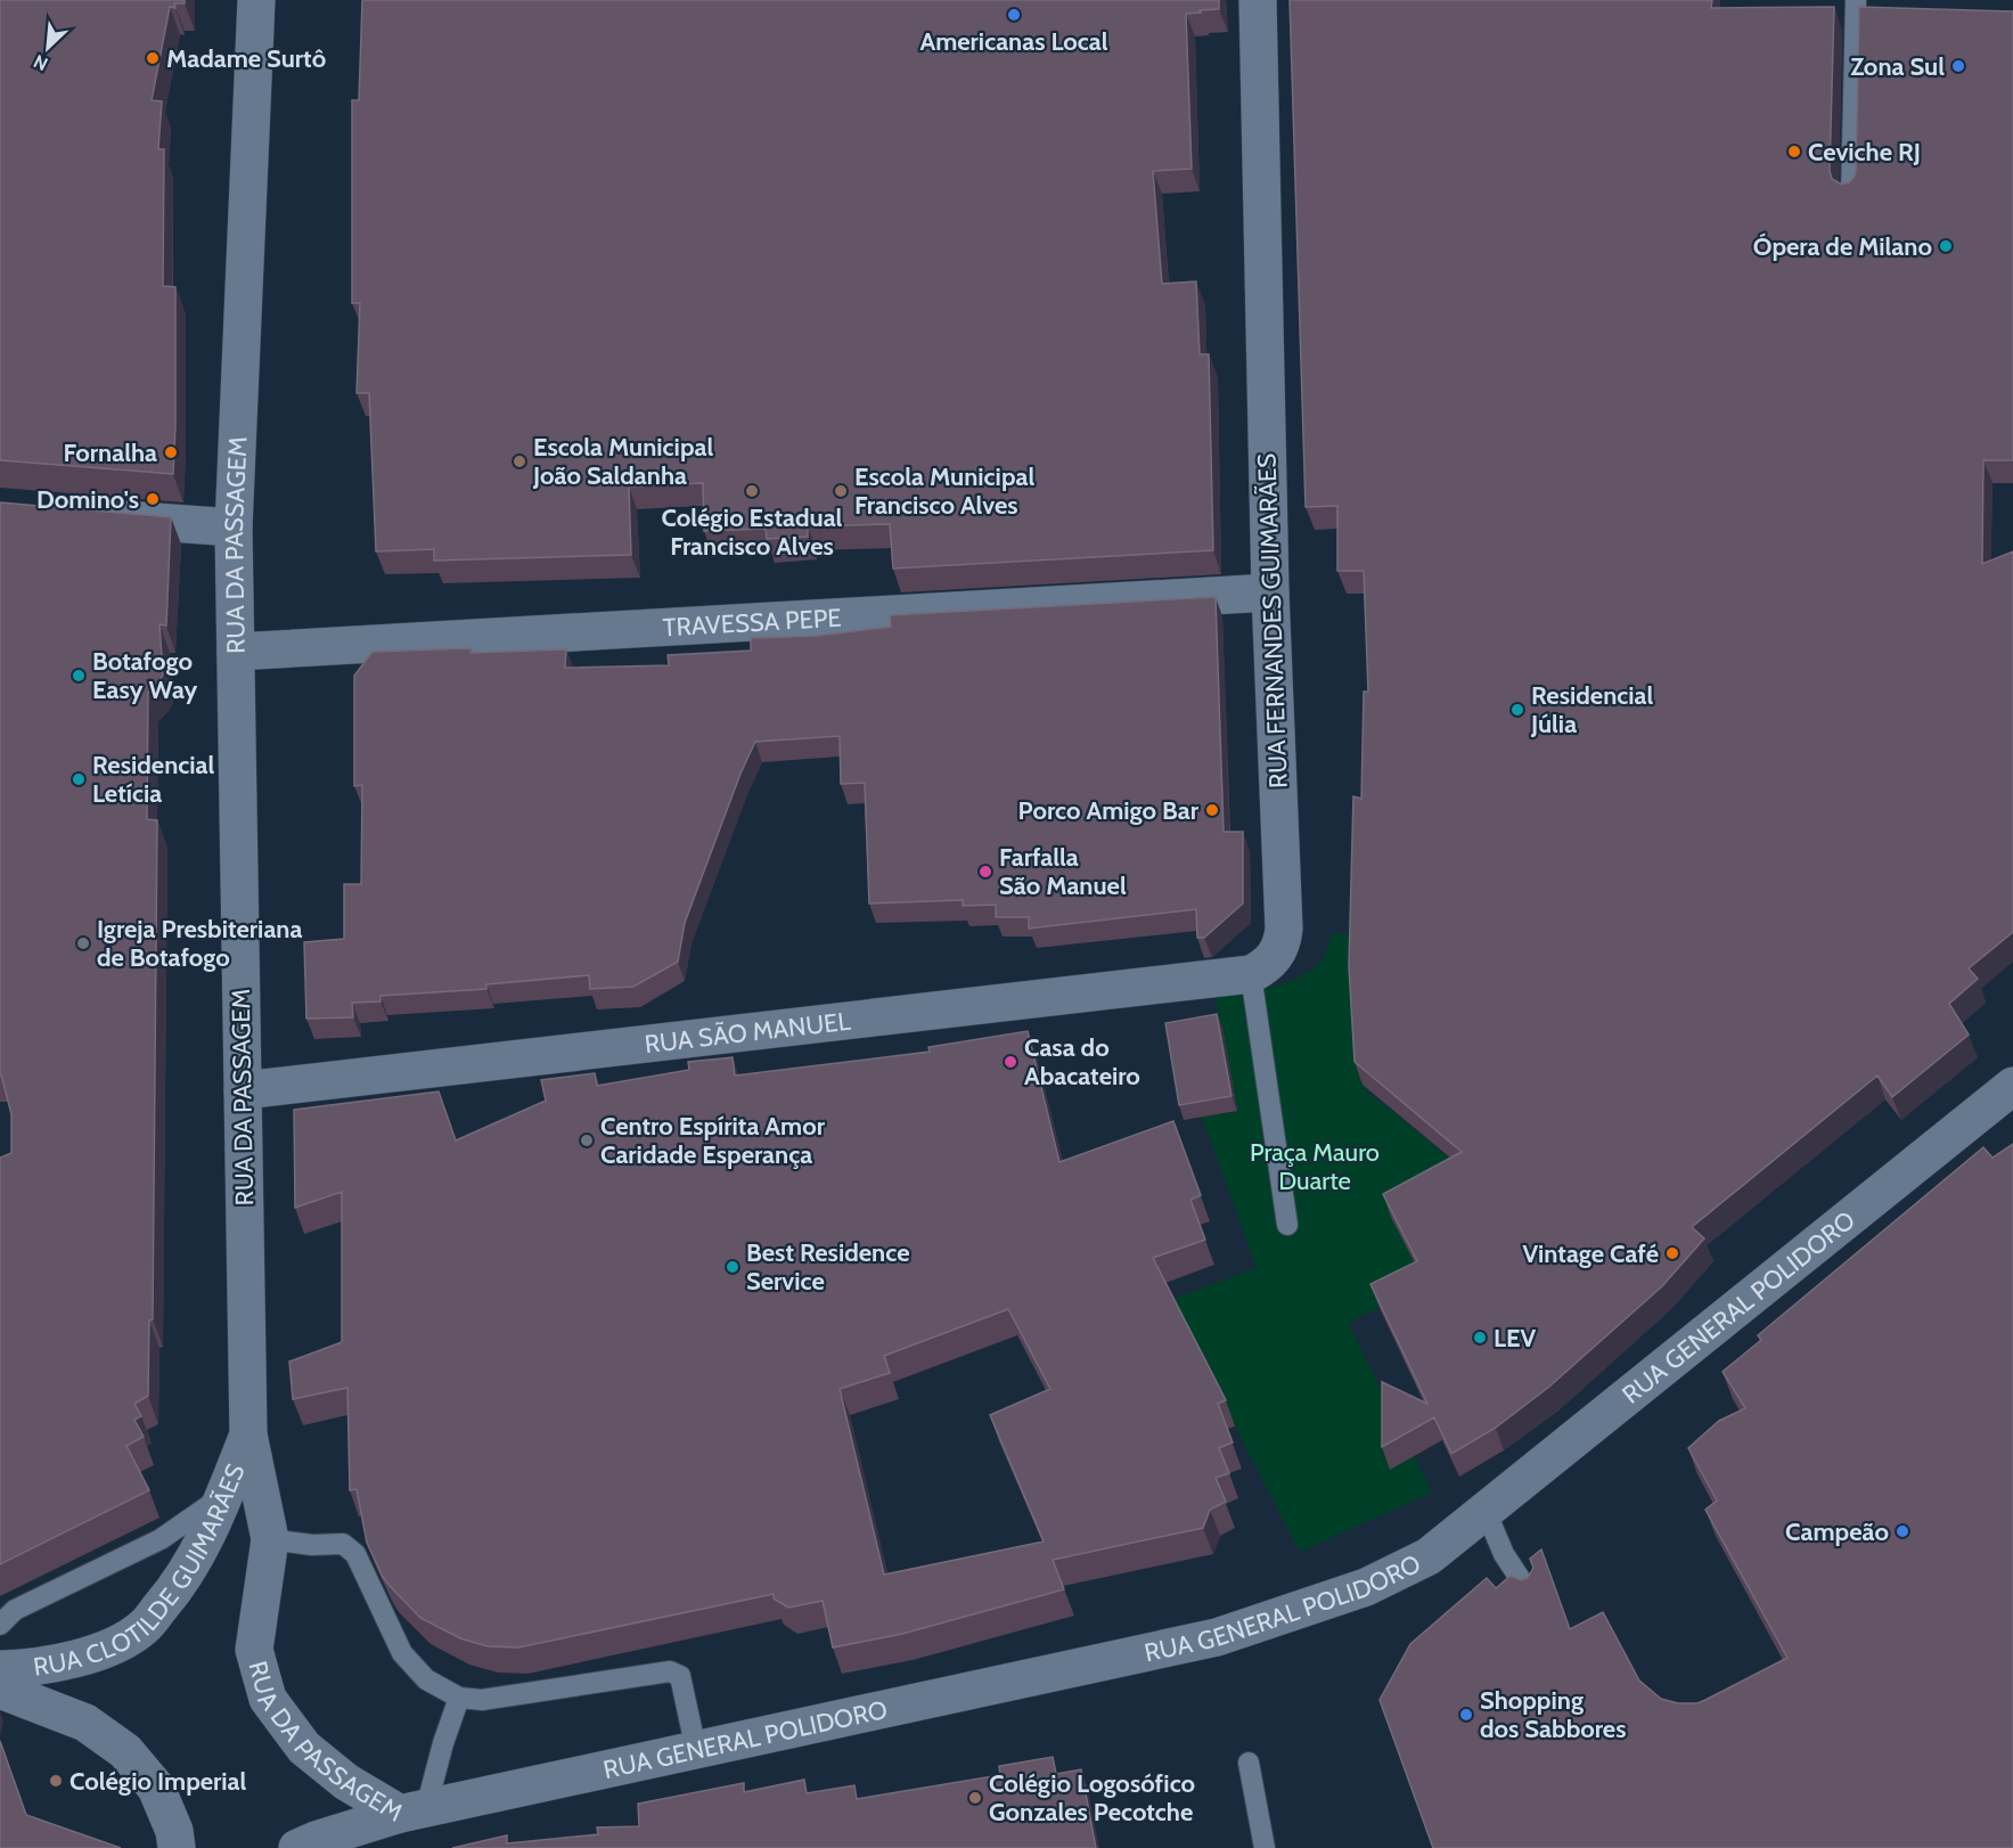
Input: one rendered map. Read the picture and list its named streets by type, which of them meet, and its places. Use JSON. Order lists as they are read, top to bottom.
{
  "streets": {
    "street": [
      "RUA DA PASSAGEM",
      "RUA FERNANDES GUIMARÃES",
      "TRAVESSA PEPE",
      "RUA SÃO MANUEL",
      "RUA GENERAL POLIDORO",
      "RUA CLOTILDE GUIMARÃES"
    ]
  },
  "crossings": [
    ["RUA DA PASSAGEM", "TRAVESSA PEPE"],
    ["RUA DA PASSAGEM", "RUA SÃO MANUEL"],
    ["RUA DA PASSAGEM", "RUA GENERAL POLIDORO"],
    ["RUA DA PASSAGEM", "RUA CLOTILDE GUIMARÃES"],
    ["RUA FERNANDES GUIMARÃES", "TRAVESSA PEPE"],
    ["RUA FERNANDES GUIMARÃES", "RUA SÃO MANUEL"]
  ],
  "parks": ["Praça Mauro Duarte"],
  "places": [
    "Americanas Local",
    "Madame Surtô",
    "Zona Sul",
    "Ceviche RJ",
    "Ópera de Milano",
    "Fornalha",
    "Escola Municipal João Saldanha",
    "Colégio Estadual Francisco Alves",
    "Escola Municipal Francisco Alves",
    "Domino's",
    "Botafogo Easy Way",
    "Residencial Júlia",
    "Residencial Letícia",
    "Porco Amigo Bar",
    "Farfalla São Manuel",
    "Igreja Presbiteriana de Botafogo",
    "Casa do Abacateiro",
    "Centro Espírita Amor Caridade Esperança",
    "Vintage Café",
    "Best Residence Service",
    "LEV",
    "Campeão",
    "Shopping dos Sabbores",
    "Colégio Imperial",
    "Colégio Logosófico Gonzales Pecotche"
  ],
  "north": "bottom left"
}
